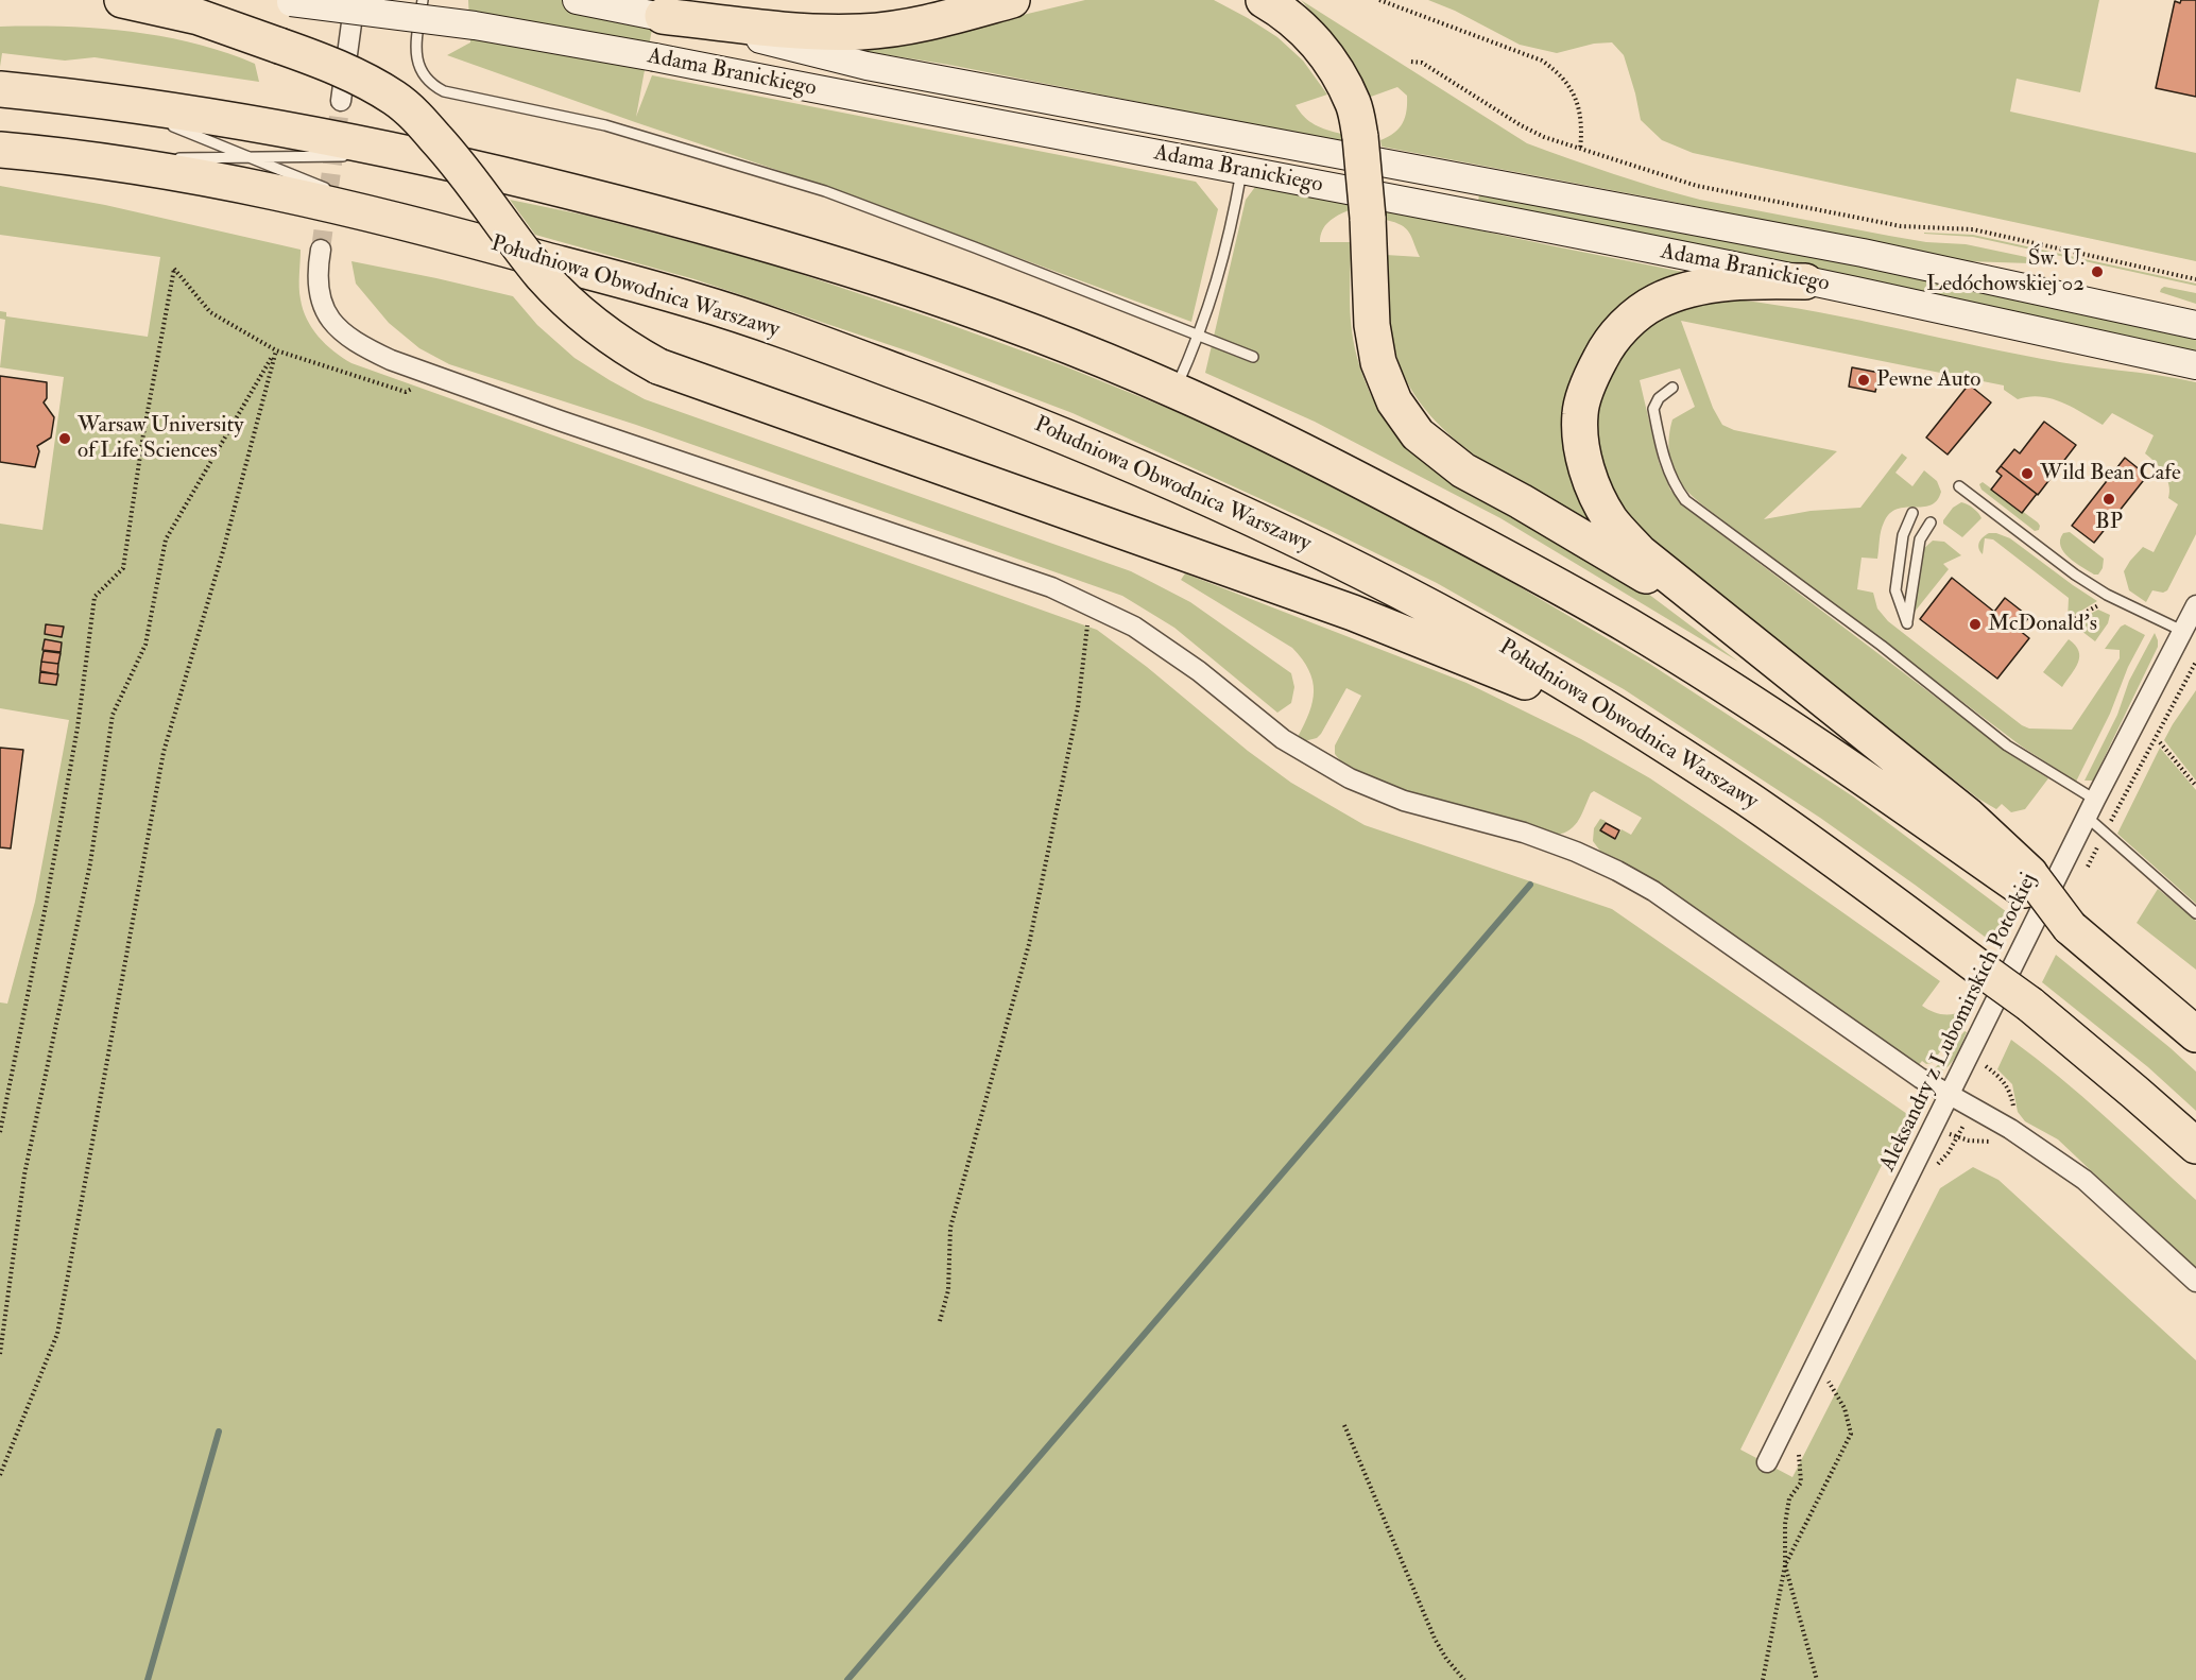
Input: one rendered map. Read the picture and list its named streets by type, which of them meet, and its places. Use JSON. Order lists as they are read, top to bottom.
{
  "streets": {
    "highway": ["Południowa Obwodnica Warszawy"],
    "main road": ["Adama Branickiego"],
    "street": ["Aleksandry z Lubomirskich Potockiej"]
  },
  "places": [
    "Św. U. Ledóchowskiej 02",
    "Pewne Auto",
    "Warsaw University of Life Sciences",
    "Wild Bean Cafe",
    "BP",
    "McDonald's"
  ]
}
